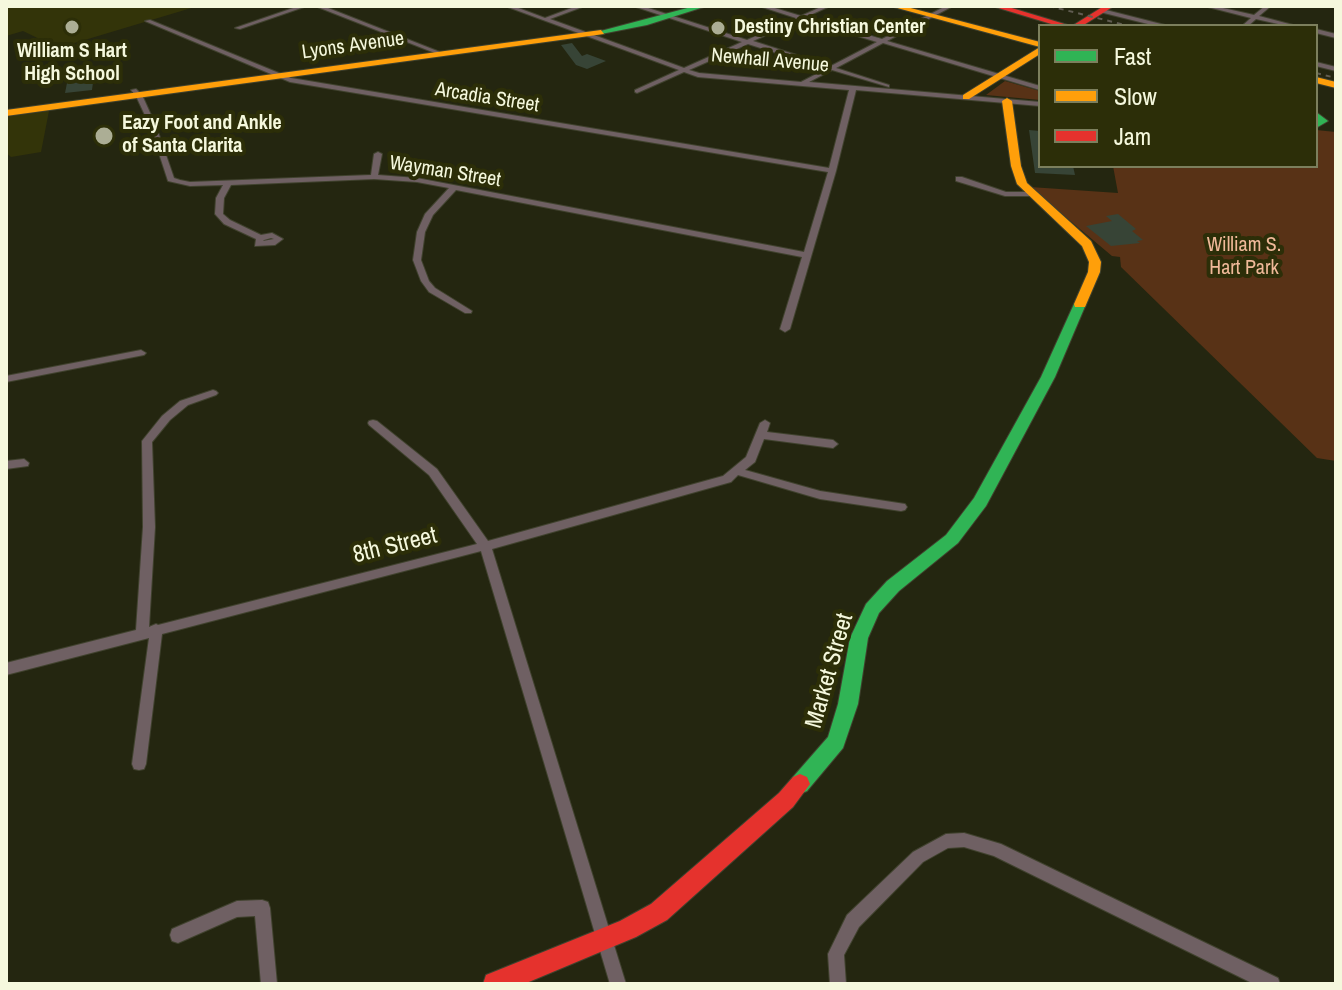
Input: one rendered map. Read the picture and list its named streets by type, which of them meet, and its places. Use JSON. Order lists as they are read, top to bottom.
{
  "streets": {
    "street": [
      "Lyons Avenue",
      "Newhall Avenue",
      "Arcadia Street",
      "Wayman Street",
      "8th Street",
      "Market Street"
    ]
  },
  "crossings": [
    ["Lyons Avenue", "Newhall Avenue"],
    ["Lyons Avenue", "Arcadia Street"],
    ["Lyons Avenue", "Wayman Street"],
    ["Newhall Avenue", "Market Street"]
  ],
  "parks": ["William S. Hart Park"],
  "places": ["William S Hart High School", "Destiny Christian Center", "Eazy Foot and Ankle of Santa Clarita"],
  "legend": ["Fast", "Slow", "Jam"]
}
